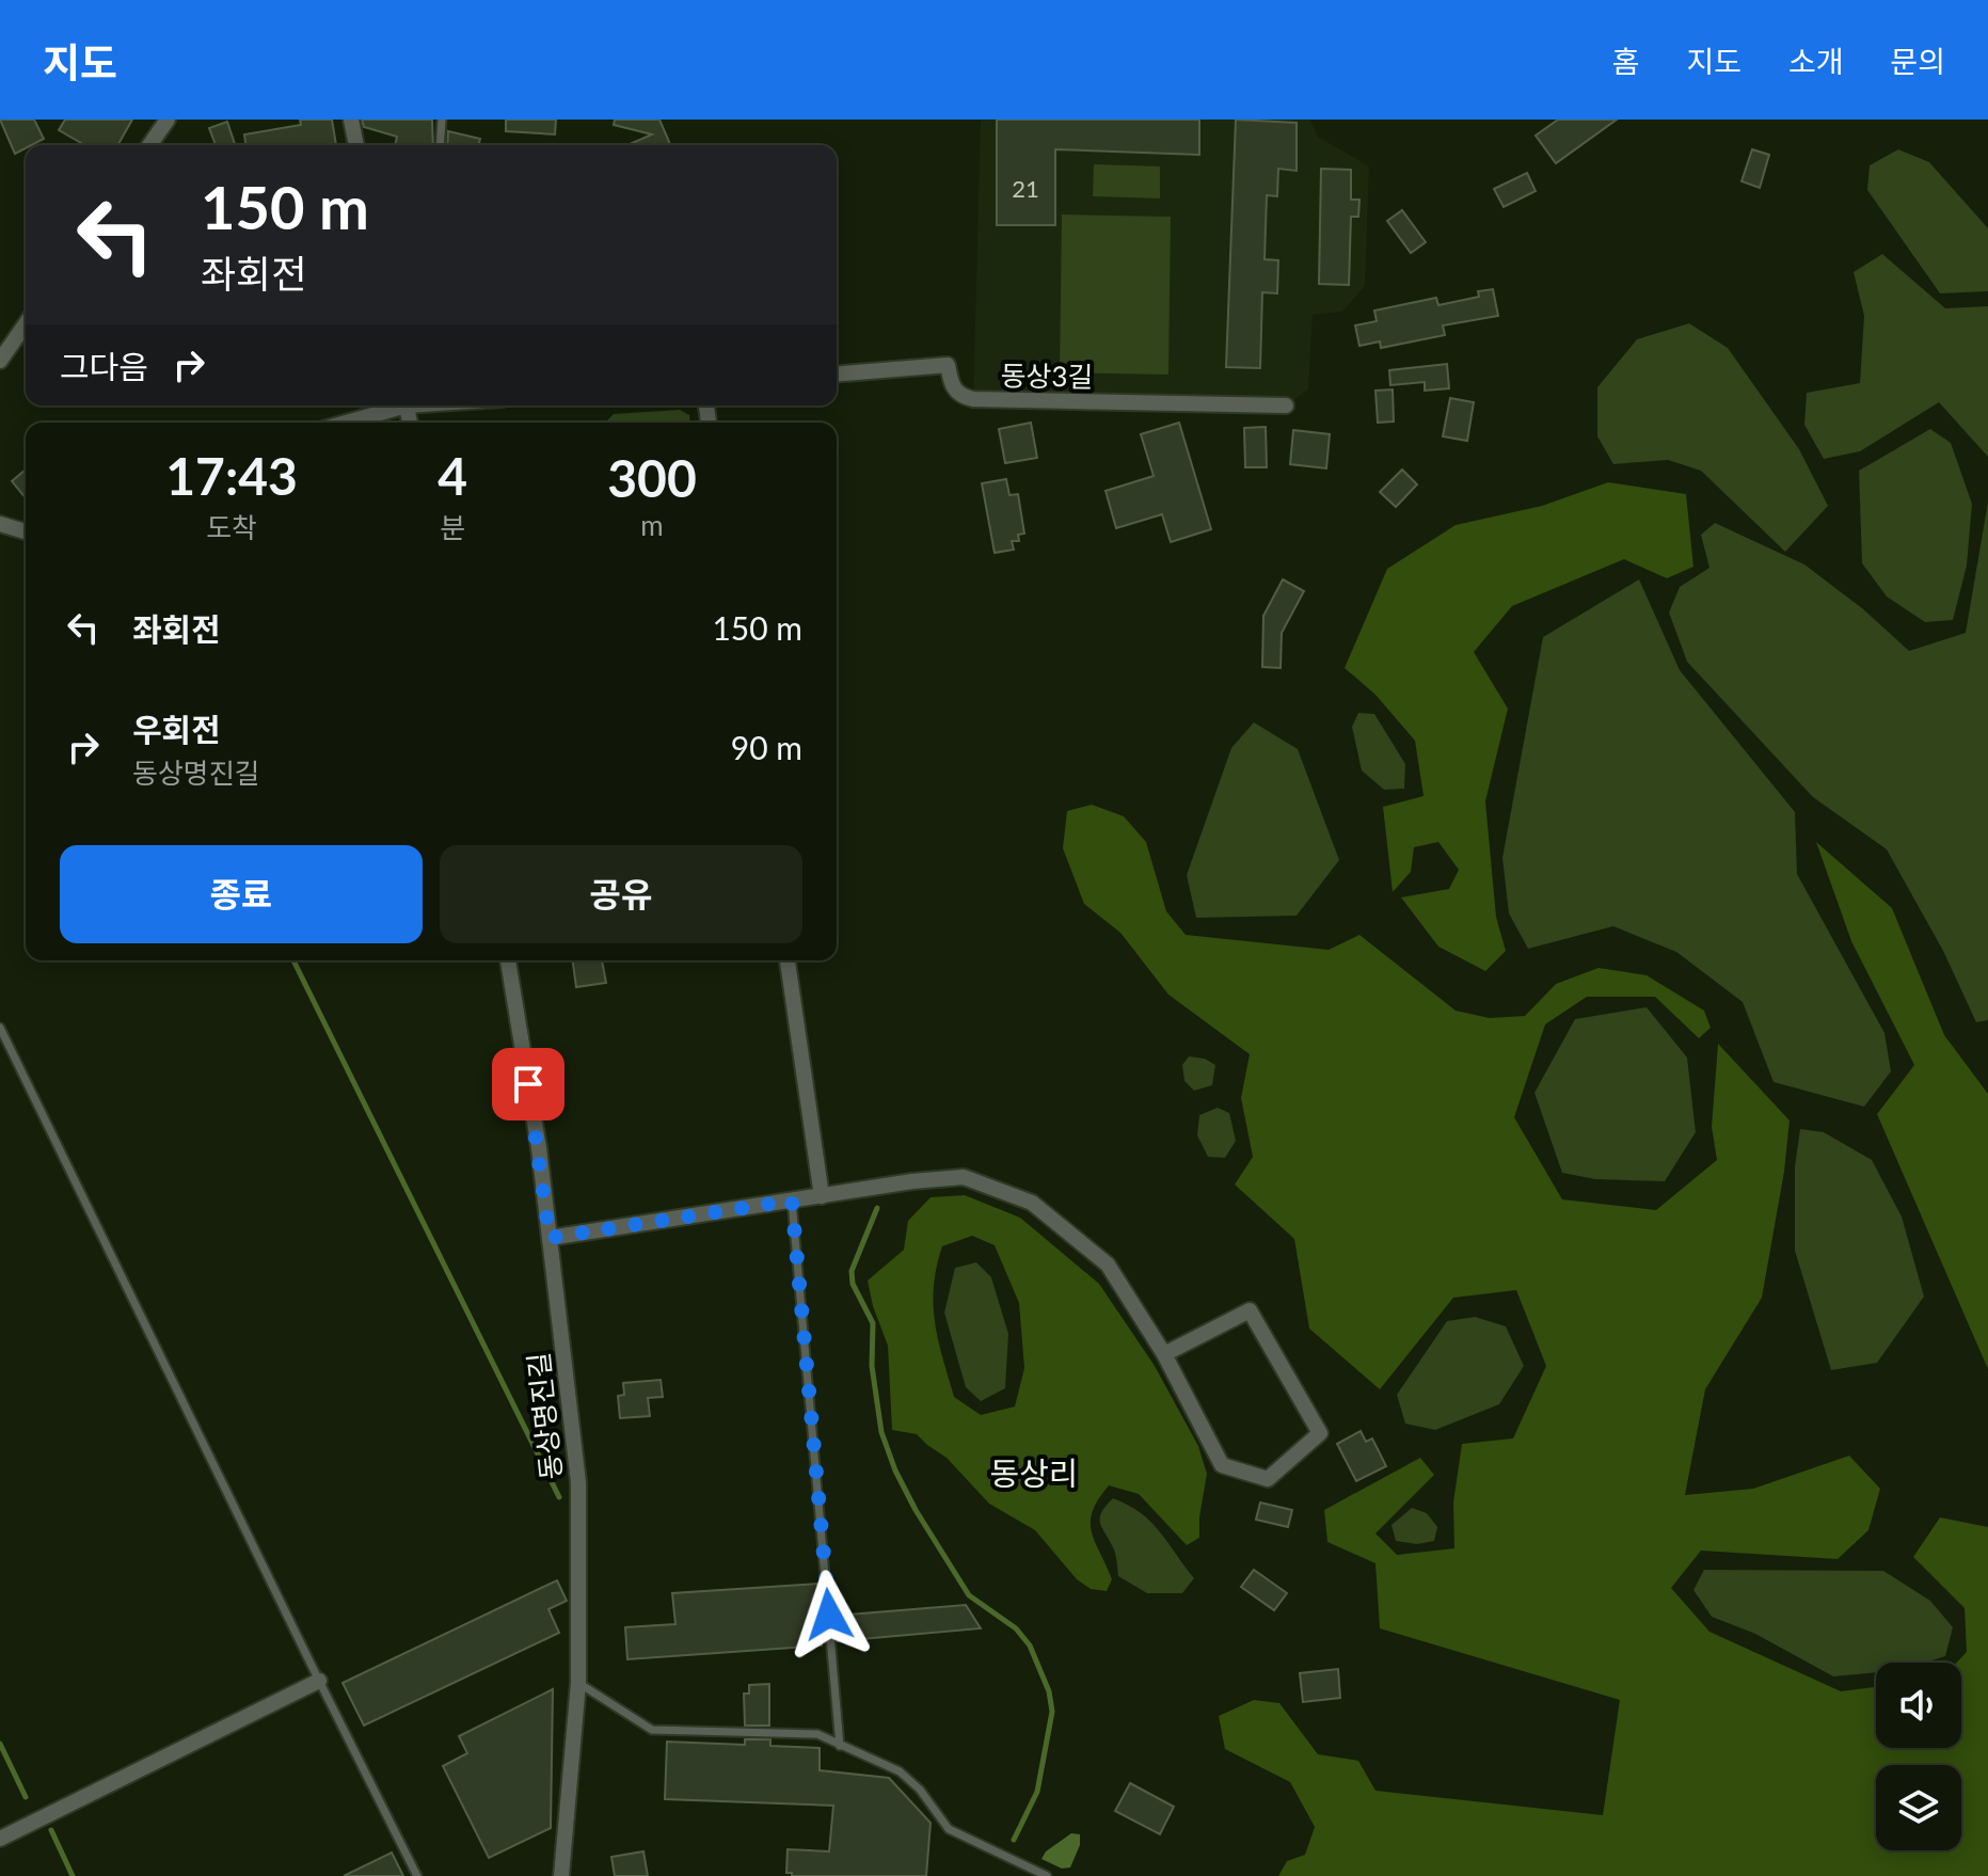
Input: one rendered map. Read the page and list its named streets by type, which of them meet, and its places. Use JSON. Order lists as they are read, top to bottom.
{
  "streets": {
    "street": ["동상3길", "동상명진길"]
  },
  "districts": ["동상리"],
  "house_numbers": ["21"],
  "page": {
    "header": "지도",
    "nav": [
      "홈",
      "지도",
      "소개",
      "문의"
    ],
    "turn": ["150 m", "좌회전"],
    "then": "그다음",
    "eta": [
      "17:43",
      "도착",
      "4",
      "분",
      "300",
      "m"
    ],
    "list": [
      {
        "name": "좌회전",
        "value": "150 m"
      },
      {
        "name": "우회전",
        "note": "동상명진길",
        "value": "90 m"
      }
    ],
    "buttons": ["종료", "공유"]
  }
}
